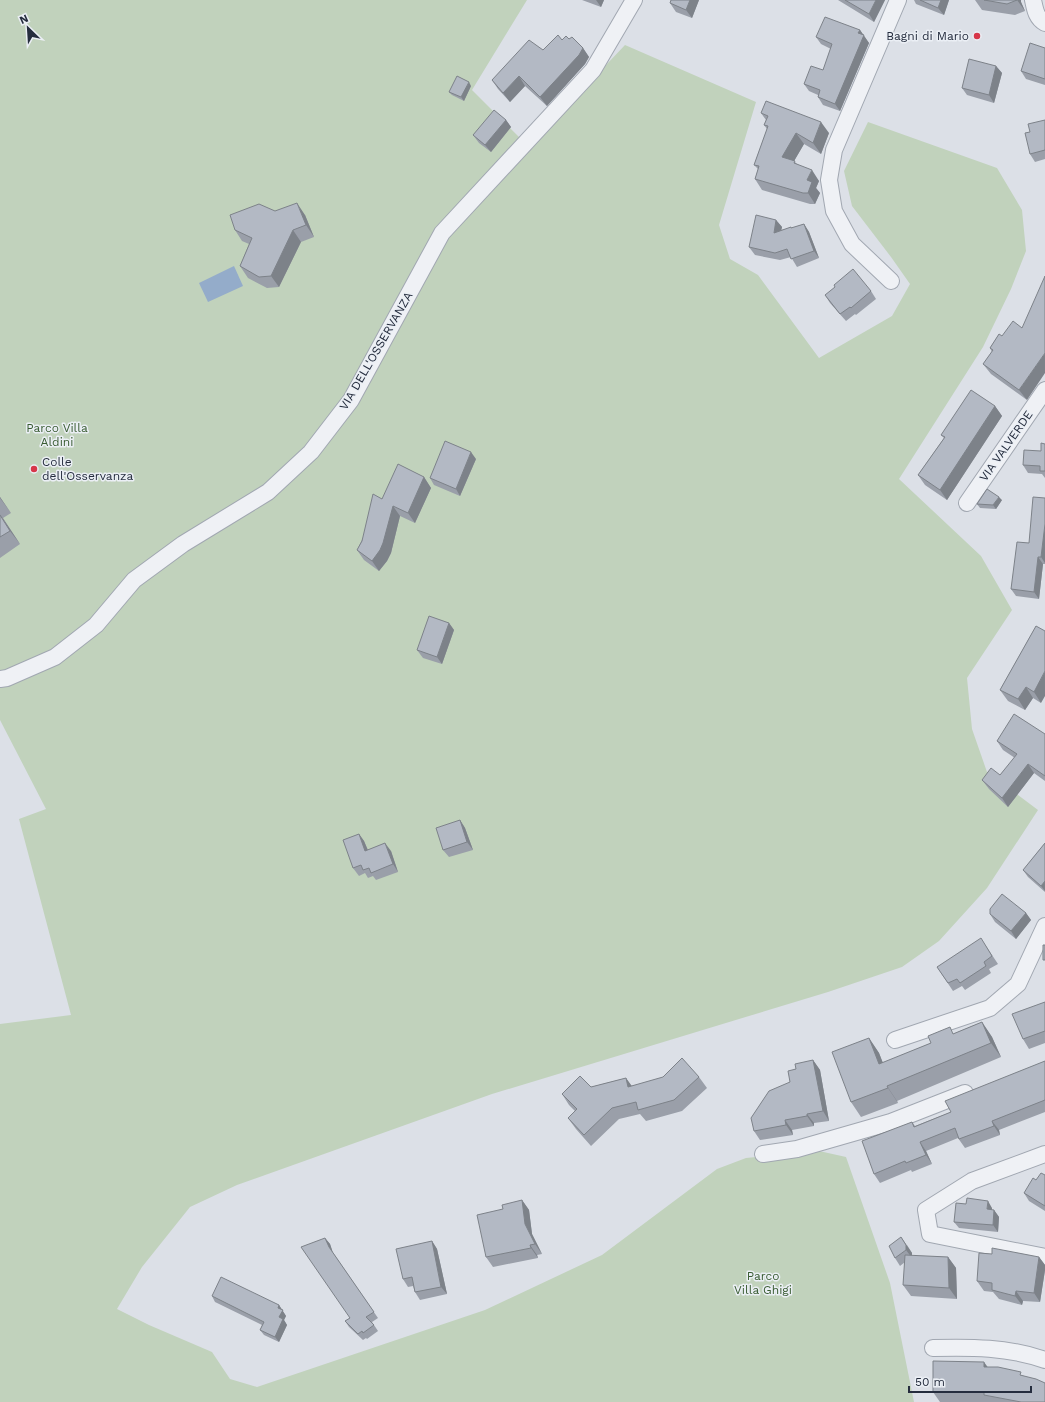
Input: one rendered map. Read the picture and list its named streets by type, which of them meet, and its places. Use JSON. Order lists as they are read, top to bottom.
{
  "streets": {
    "street": ["VIA DELL'OSSERVANZA", "VIA VALVERDE"]
  },
  "parks": ["Parco Villa Aldini", "Parco Villa Ghigi"],
  "places": ["Bagni di Mario", "Colle dell'Osservanza"],
  "scale_bar": "50 m",
  "north": "top left"
}
